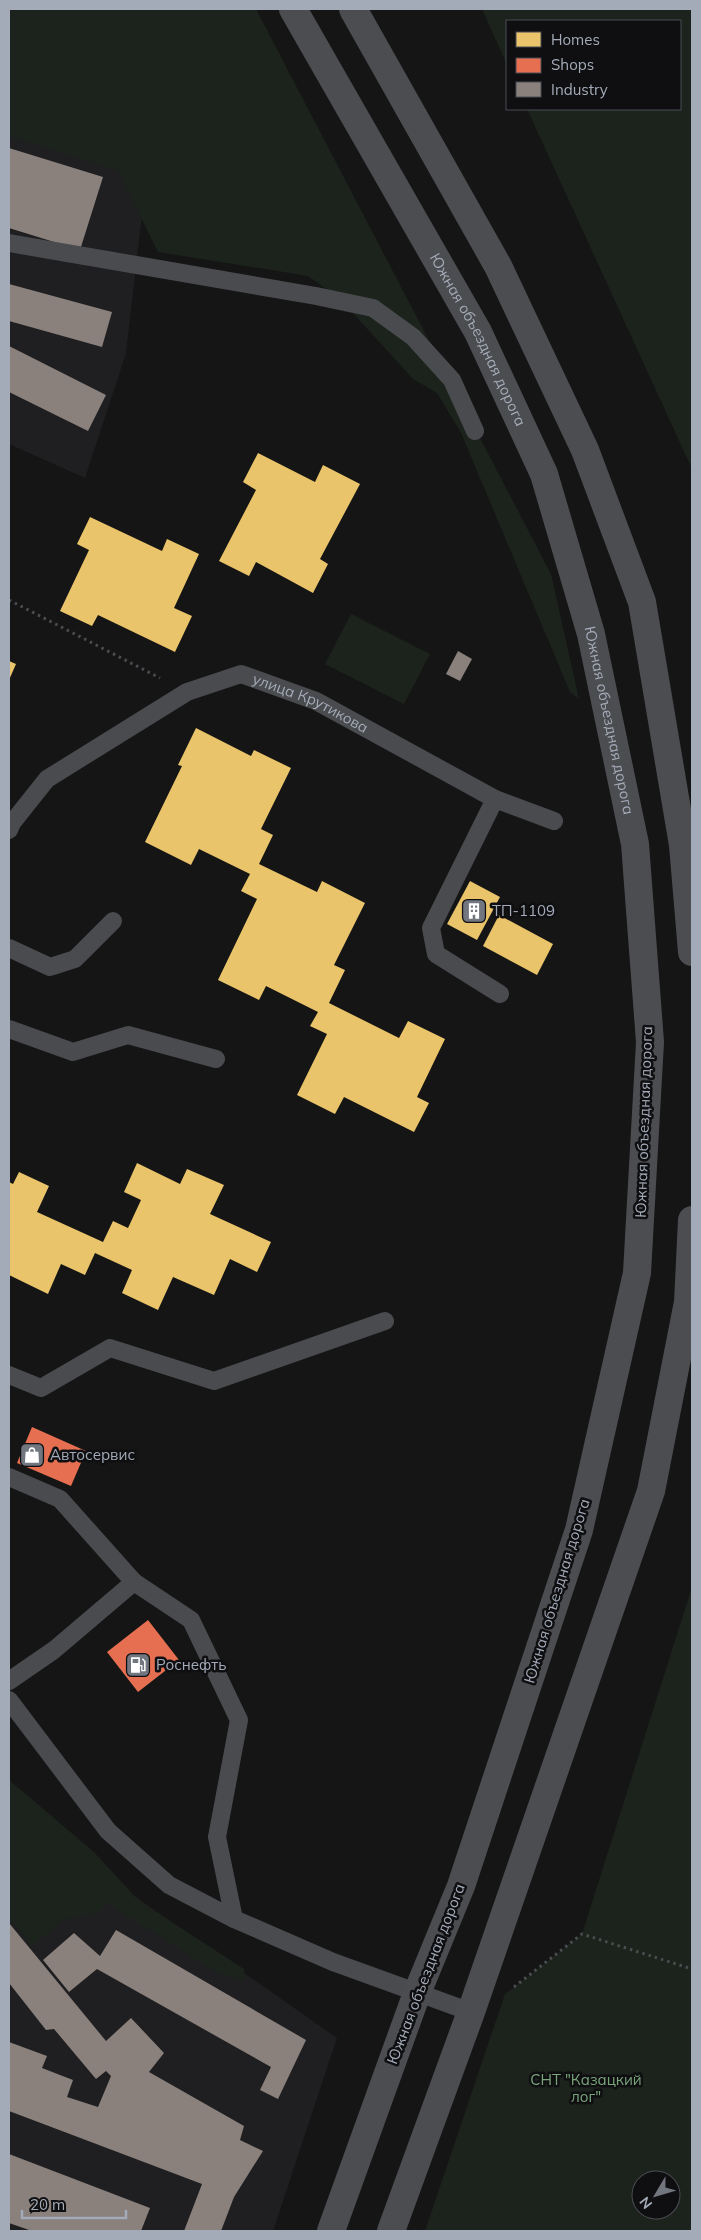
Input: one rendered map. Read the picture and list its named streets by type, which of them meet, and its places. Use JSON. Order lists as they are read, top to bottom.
{
  "streets": {
    "main road": ["Южная объездная дорога"],
    "lane": ["улица Крутикова"]
  },
  "parks": ["СНТ \"Казацкий лог\""],
  "places": {
    "building": ["ТП-1109"],
    "shop": ["Автосервис"],
    "fuel station": ["Роснефть"]
  },
  "legend": ["Homes", "Shops", "Industry"],
  "scale_bar": "20 m",
  "north": "bottom left"
}
